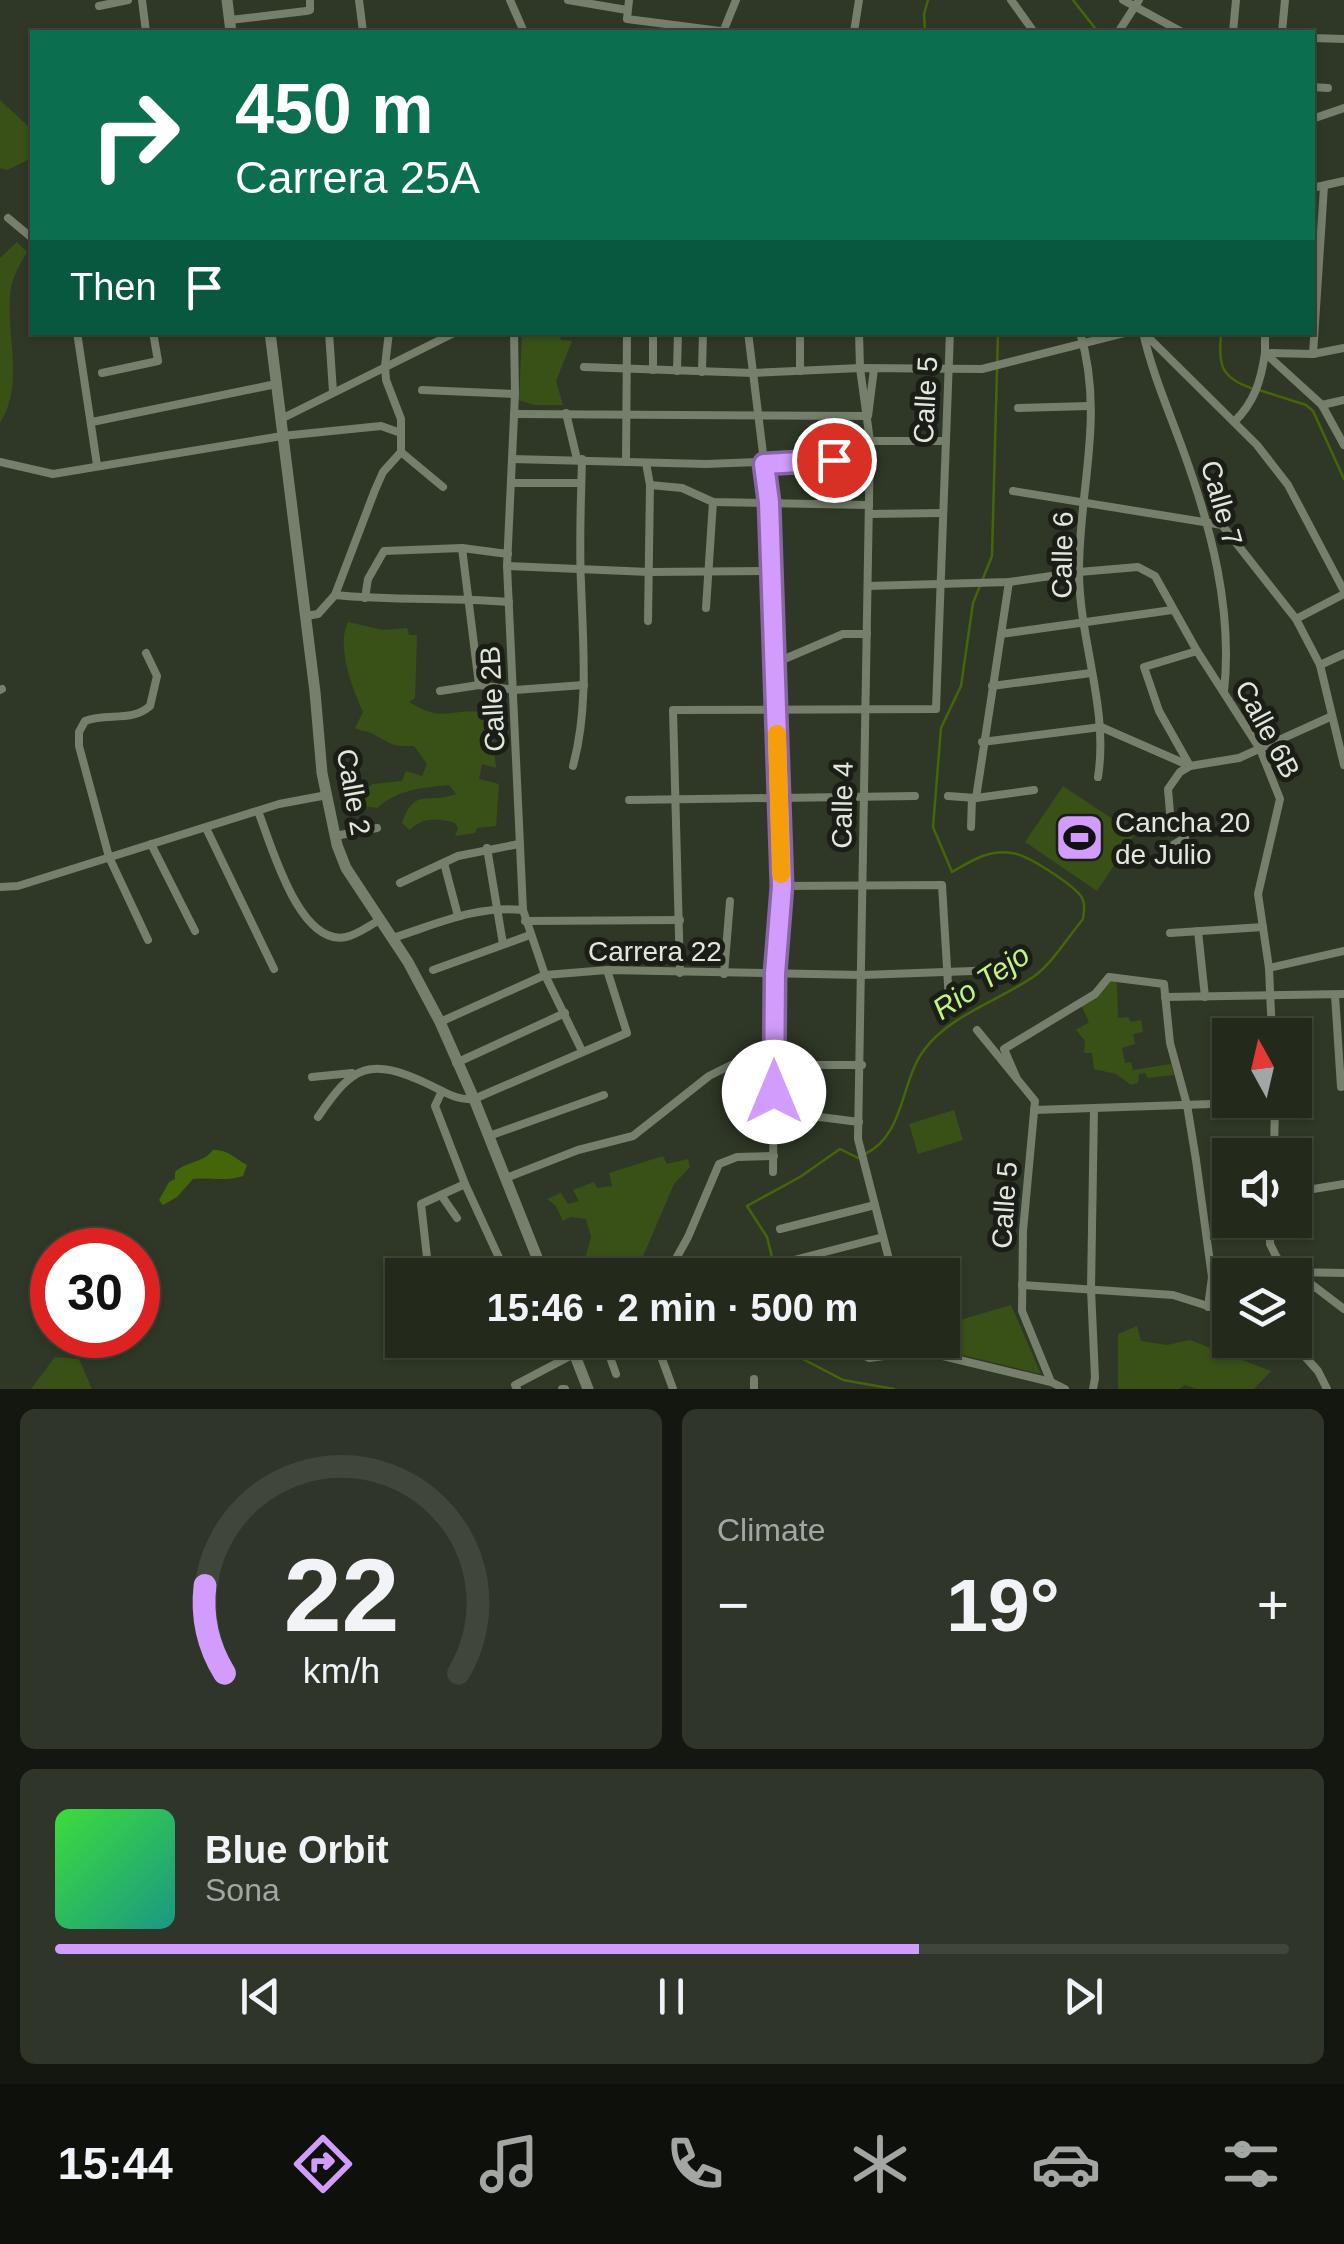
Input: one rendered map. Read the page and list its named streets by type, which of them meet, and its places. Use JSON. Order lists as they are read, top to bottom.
{
  "streets": {
    "street": [
      "Calle 5",
      "Calle 7",
      "Calle 6",
      "Calle 2B",
      "Calle 6B",
      "Calle 2",
      "Calle 4",
      "Carrera 22"
    ]
  },
  "crossings": [
    ["Calle 5", "Calle 4"],
    ["Calle 7", "Calle 6B"],
    ["Calle 6", "Calle 6B"],
    ["Calle 2B", "Carrera 22"],
    ["Calle 2", "Carrera 22"],
    ["Calle 4", "Carrera 22"]
  ],
  "water": ["Rio Tejo"],
  "places": {
    "sports": ["Cancha 20 de Julio"]
  },
  "north": "top",
  "page": {
    "turn": ["450 m", "Carrera 25A"],
    "then": "Then",
    "limit": "30",
    "trip": "15:46 · 2 min · 500 m",
    "tile": "Climate",
    "heat": ["−", "19°", "+"],
    "song": ["Blue Orbit", "Sona"],
    "tabs": "15:44",
    "gauge": ["22", "km/h"]
  }
}
